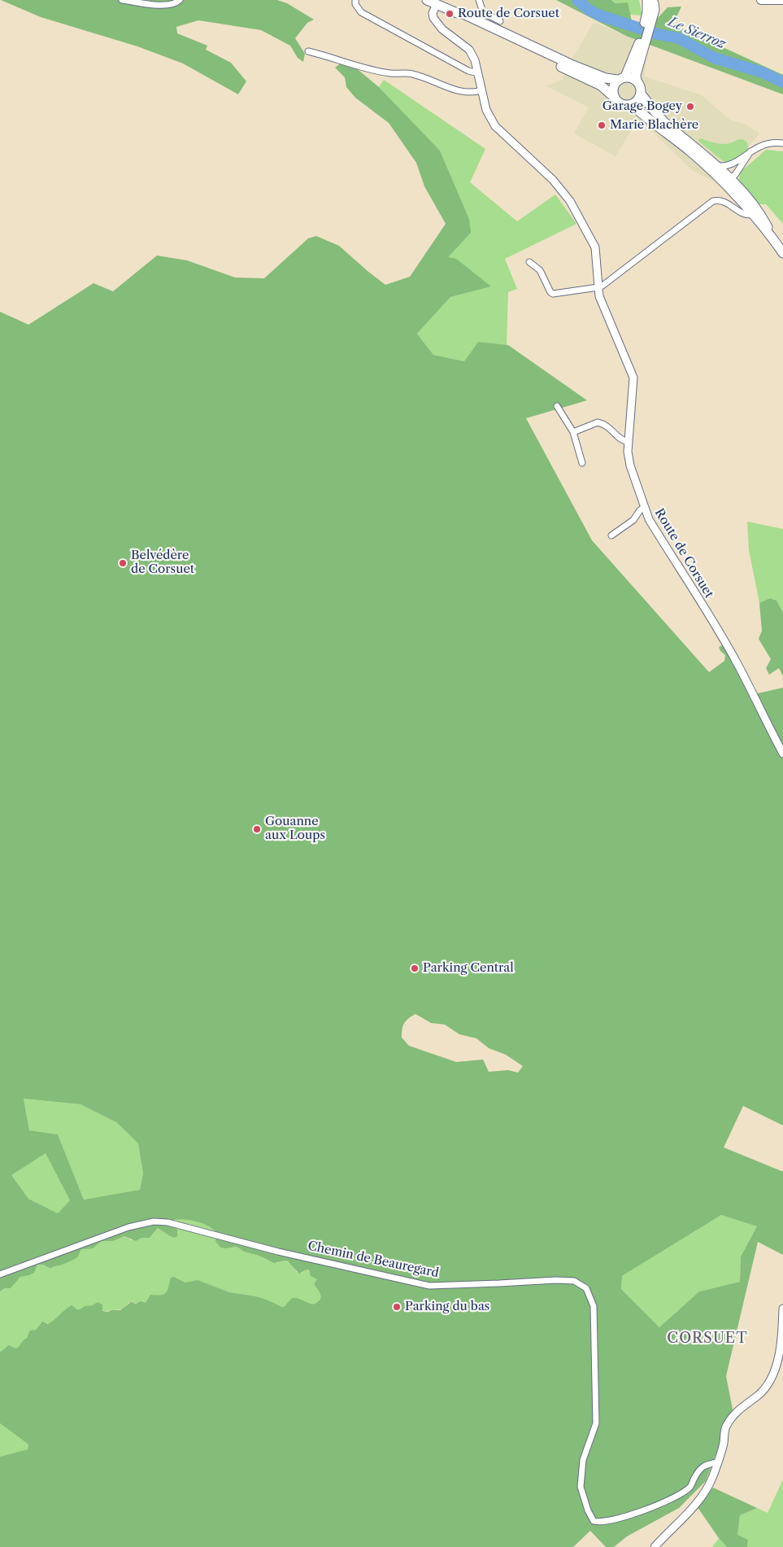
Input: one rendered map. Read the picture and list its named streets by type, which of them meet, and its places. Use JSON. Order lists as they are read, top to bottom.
{
  "streets": {
    "street": ["Route de Corsuet", "Chemin de Beauregard"]
  },
  "districts": ["CORSUET"],
  "water": ["Le Sierroz"],
  "places": [
    "Route de Corsuet",
    "Garage Bogey",
    "Marie Blachère",
    "Belvédère de Corsuet",
    "Gouanne aux Loups",
    "Parking Central",
    "Parking du bas"
  ]
}
